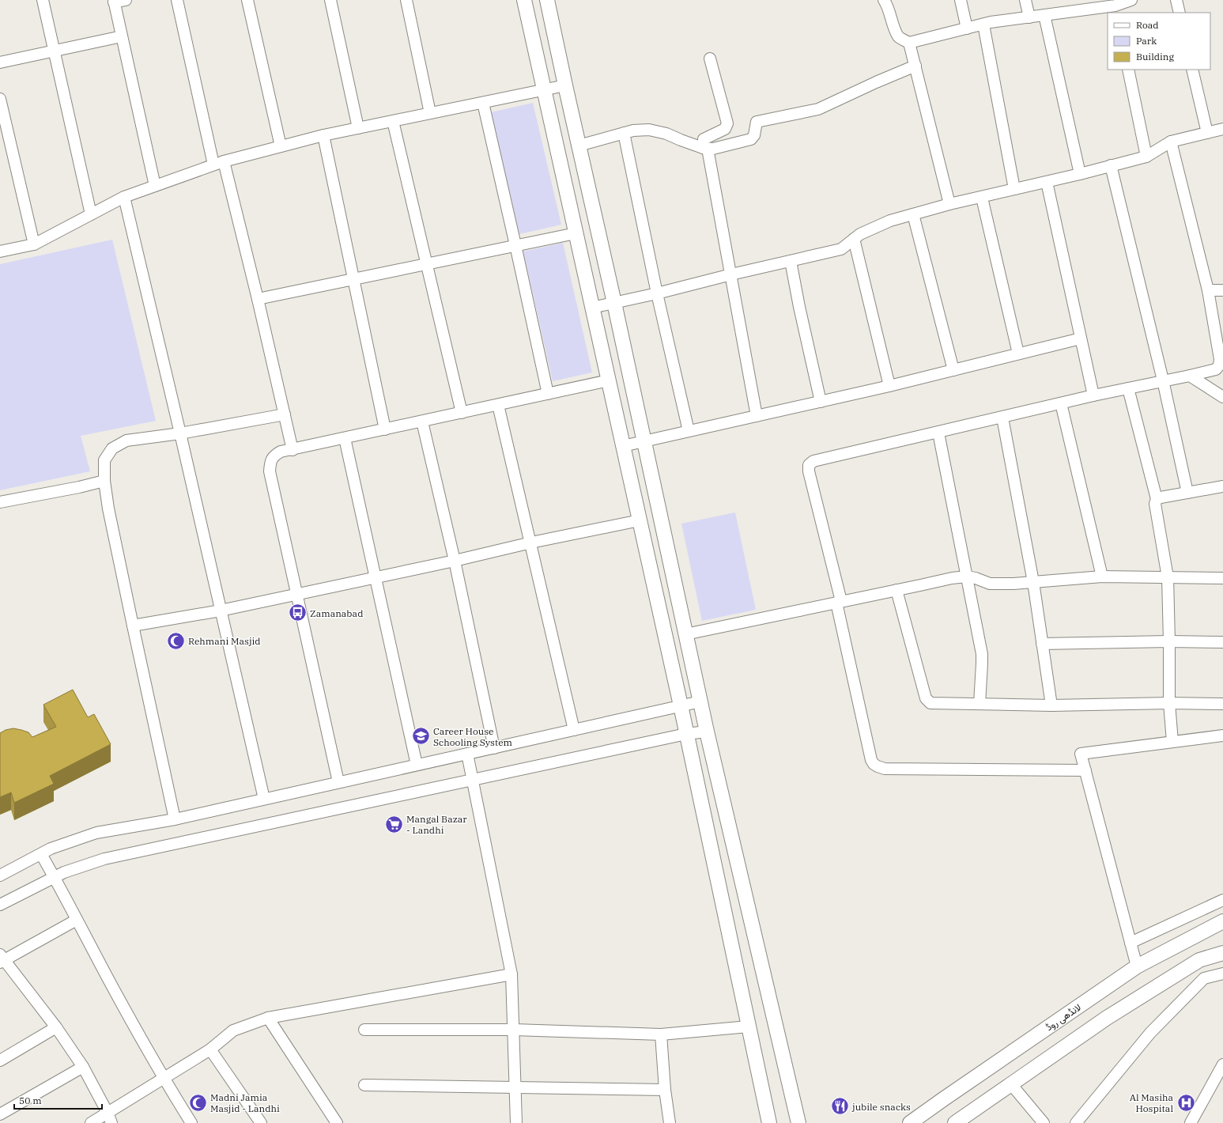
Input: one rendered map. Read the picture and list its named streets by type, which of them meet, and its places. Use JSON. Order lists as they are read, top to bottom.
{
  "streets": {
    "main road": ["لانڈھی روڈ"]
  },
  "places": {
    "bus stop": ["Zamanabad"],
    "mosque": ["Rehmani Masjid", "Madni Jamia Masjid - Landhi"],
    "school or university": ["Career House Schooling System"],
    "supermarket": ["Mangal Bazar - Landhi"],
    "hospital": ["Al Masiha Hospital"],
    "restaurant": ["jubile snacks"]
  },
  "legend": ["Road", "Park", "Building"],
  "scale_bar": "50 m"
}
